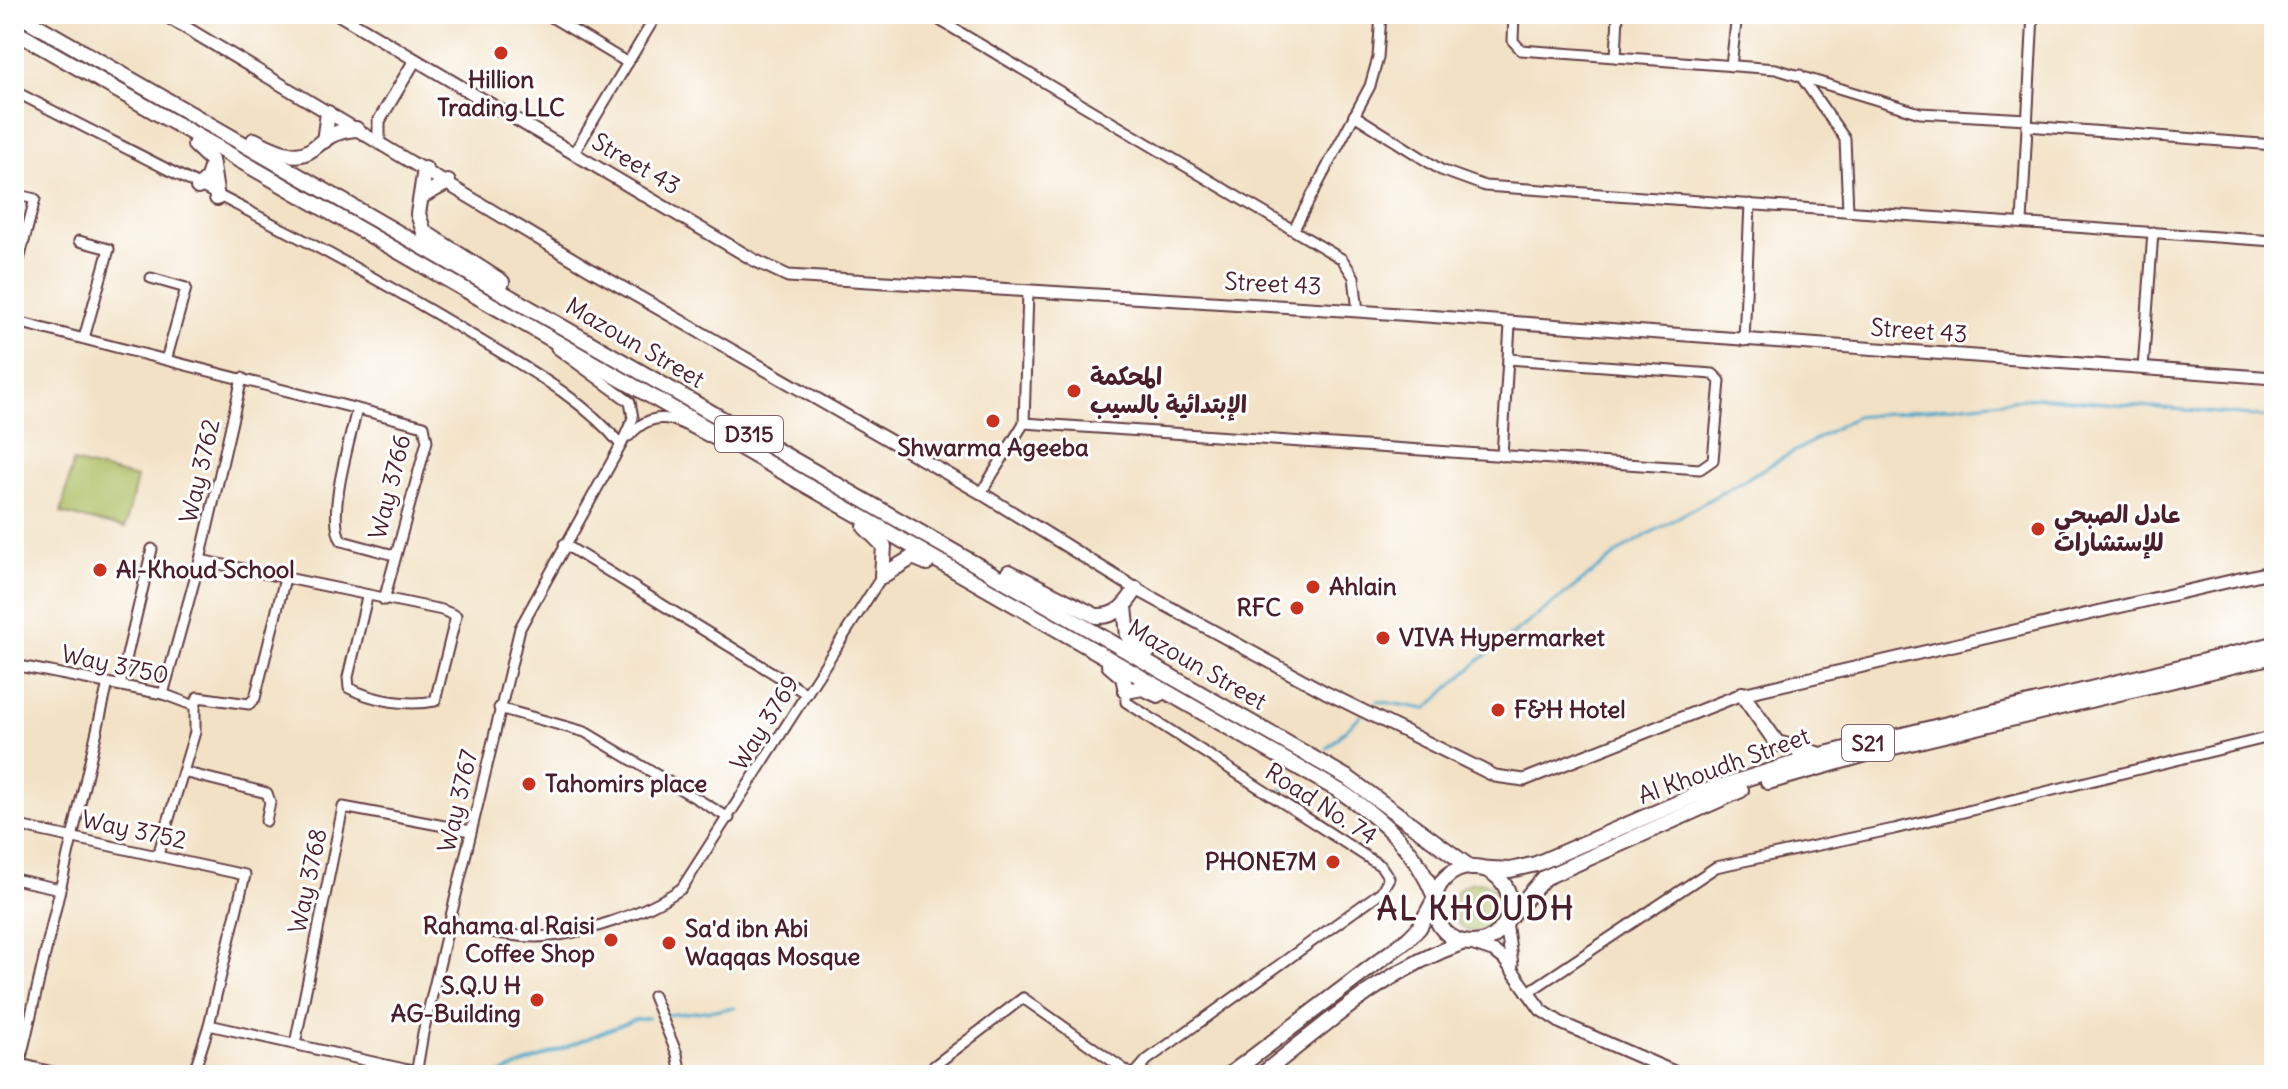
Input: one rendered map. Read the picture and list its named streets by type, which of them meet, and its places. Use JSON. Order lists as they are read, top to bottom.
{
  "streets": {
    "main road": [
      "Mazoun Street",
      "D315",
      "S21",
      "Al Khoudh Street"
    ],
    "street": [
      "Street 43",
      "Way 3762",
      "Way 3766",
      "Way 3750",
      "Way 3769",
      "Way 3767",
      "Road No. 74",
      "Way 3752",
      "Way 3768"
    ]
  },
  "crossings": [
    ["Mazoun Street", "S21"],
    ["Mazoun Street", "Al Khoudh Street"],
    ["Way 3762", "Way 3766"],
    ["Way 3762", "Way 3750"],
    ["Way 3750", "Way 3752"],
    ["Way 3769", "Way 3767"],
    ["S21", "Al Khoudh Street"],
    ["Way 3767", "Way 3768"]
  ],
  "districts": ["AL KHOUDH"],
  "places": [
    "Hillion Trading LLC",
    "المحكمة الإبتدائية بالسيب",
    "Shwarma Ageeba",
    "عادل الصبحي للإستشارات",
    "Al-Khoud School",
    "Ahlain",
    "RFC",
    "VIVA Hypermarket",
    "F&H Hotel",
    "Tahomirs place",
    "PHONE7M",
    "Rahama al Raisi Coffee Shop",
    "Sa'd ibn Abi Waqqas Mosque",
    "S.Q.U H AG-Building"
  ]
}
